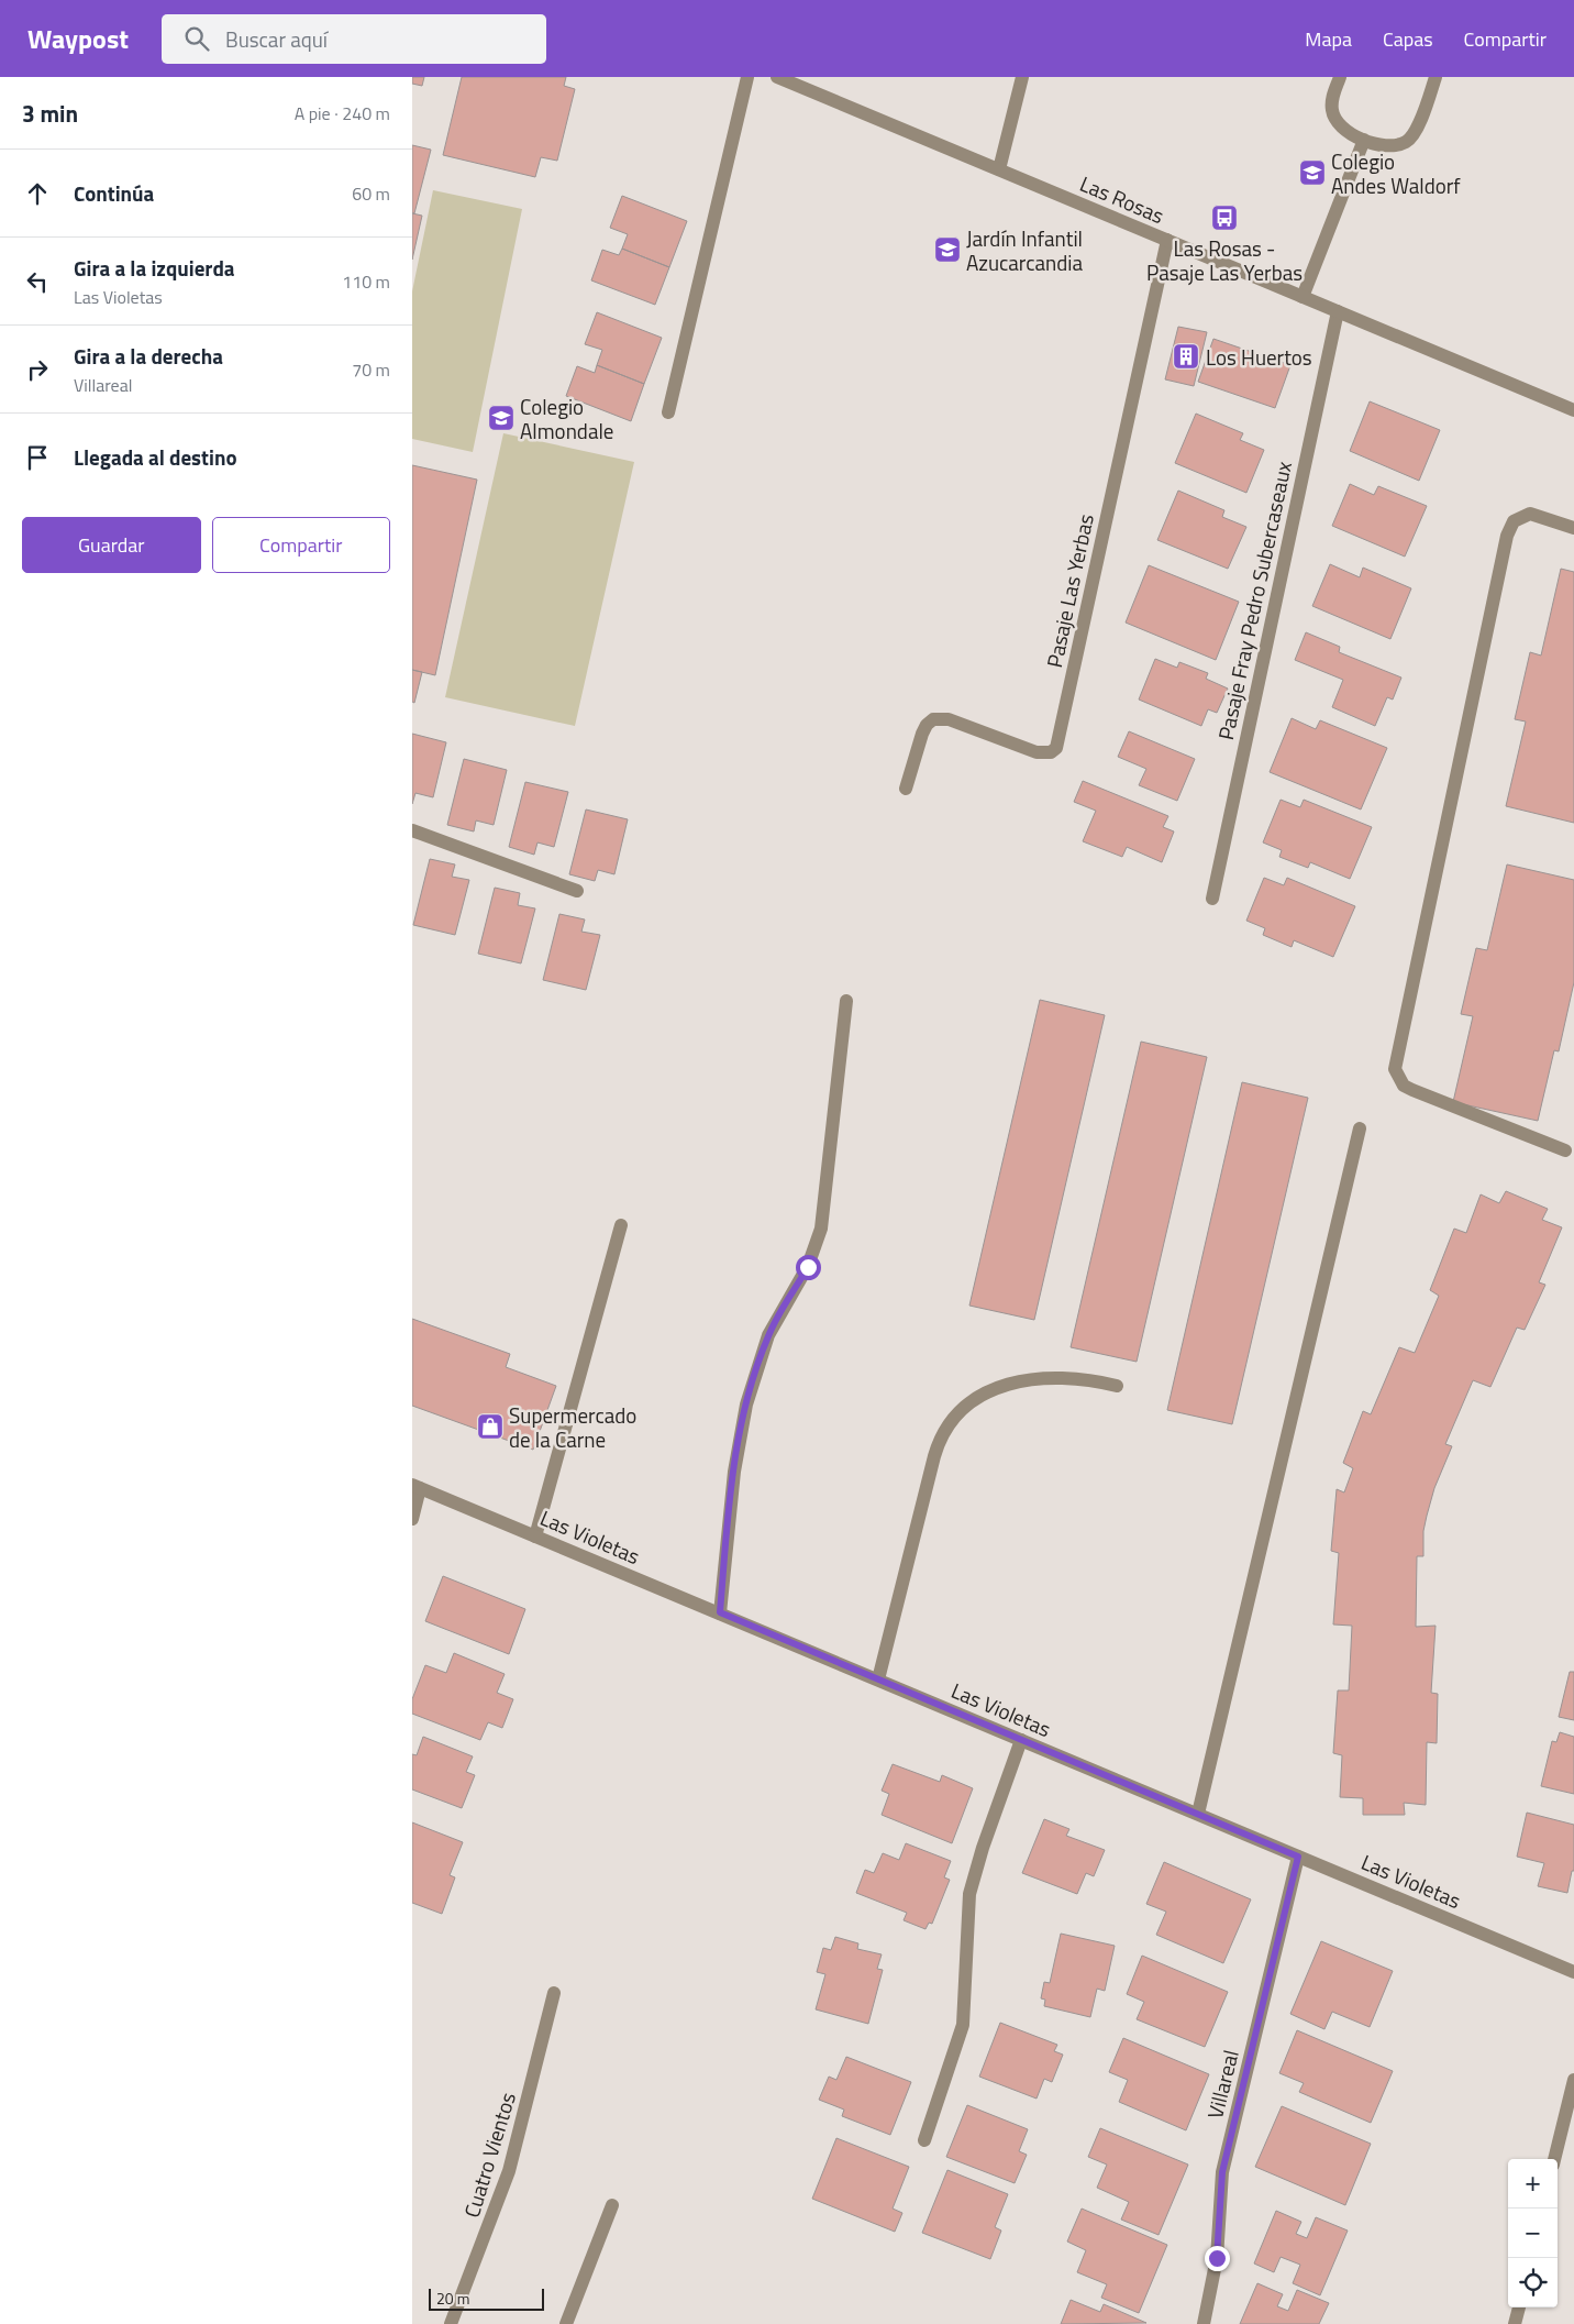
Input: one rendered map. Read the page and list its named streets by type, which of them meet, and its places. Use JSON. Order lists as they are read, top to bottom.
{
  "streets": {
    "street": [
      "Las Rosas",
      "Pasaje Las Yerbas",
      "Pasaje Fray Pedro Subercaseaux",
      "Las Violetas",
      "Villareal",
      "Cuatro Vientos"
    ]
  },
  "crossings": [
    ["Las Rosas", "Pasaje Las Yerbas"],
    ["Las Rosas", "Pasaje Fray Pedro Subercaseaux"],
    ["Las Violetas", "Villareal"]
  ],
  "places": {
    "school or university": ["Colegio Andes Waldorf", "Jardín Infantil Azucarcandia", "Colegio Almondale"],
    "bus stop": ["Las Rosas - Pasaje Las Yerbas"],
    "building": ["Los Huertos"],
    "shop": ["Supermercado de la Carne"]
  },
  "scale_bar": "20 m",
  "page": {
    "header": "Waypost",
    "search": "Buscar aquí",
    "nav": ["Mapa", "Capas", "Compartir"],
    "heading": ["3 min", "A pie · 240 m"],
    "list": [
      ["Continúa", "60 m"],
      ["Gira a la izquierda", "Las Violetas", "110 m"],
      ["Gira a la derecha", "Villareal", "70 m"],
      "Llegada al destino"
    ],
    "buttons": ["Guardar", "Compartir"],
    "map_buttons": ["+", "−"],
    "scale": "20 m"
  }
}
